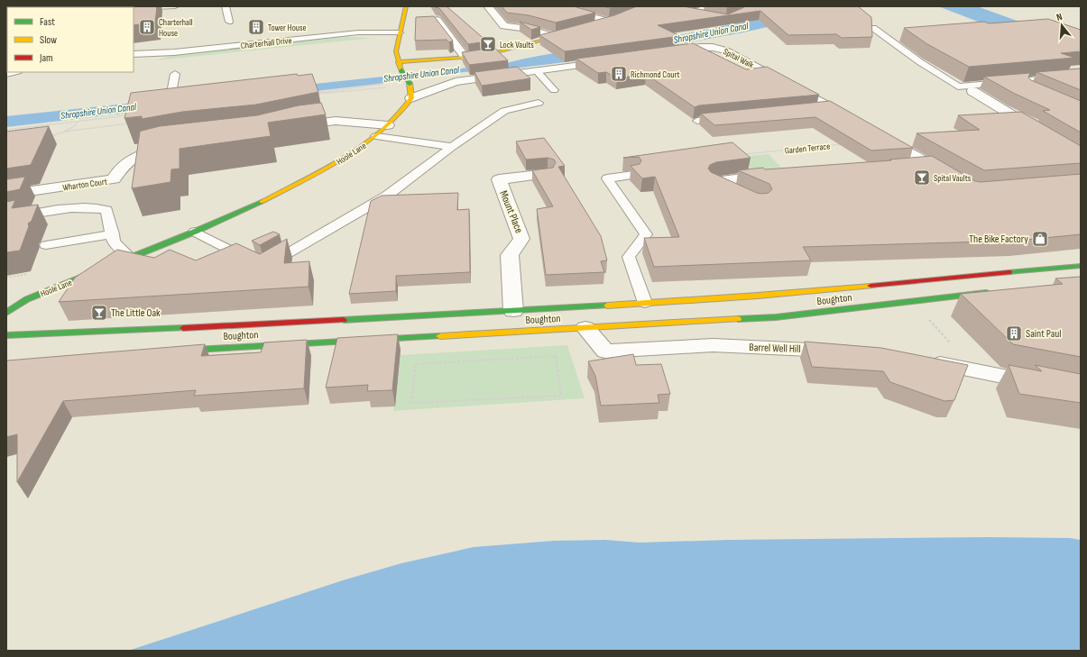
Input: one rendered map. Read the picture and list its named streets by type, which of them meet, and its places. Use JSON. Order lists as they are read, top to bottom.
{
  "streets": {
    "main road": ["Hoole Lane", "Boughton"],
    "street": [
      "Spital Walk",
      "Wharton Court",
      "Mount Place",
      "Barrel Well Hill"
    ],
    "lane": ["Charterhall Drive"],
    "path": ["Garden Terrace"]
  },
  "crossings": [
    ["Mount Place", "Boughton"],
    ["Boughton", "Barrel Well Hill"]
  ],
  "water": ["Shropshire Union Canal"],
  "places": {
    "building": [
      "Charterhall House",
      "Tower House",
      "Richmond Court",
      "Saint Paul"
    ],
    "bar": ["Lock Vaults", "Spital Vaults", "The Little Oak"],
    "shop": ["The Bike Factory"]
  },
  "legend": ["Fast", "Slow", "Jam"],
  "north": "top"
}
